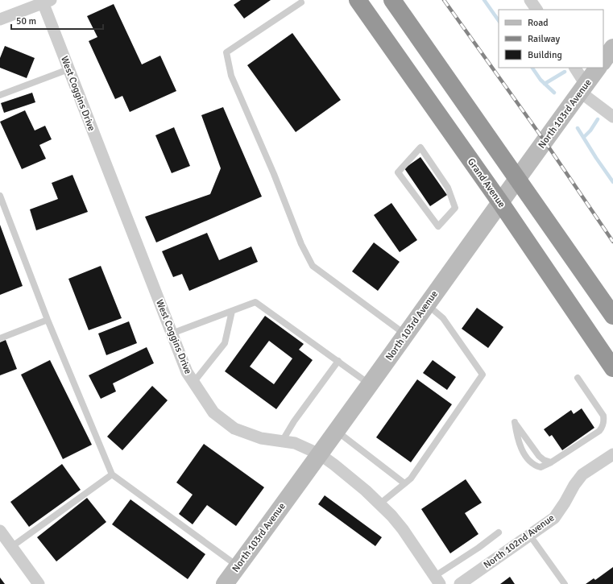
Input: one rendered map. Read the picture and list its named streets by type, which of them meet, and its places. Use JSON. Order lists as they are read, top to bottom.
{
  "streets": {
    "highway": ["Grand Avenue"],
    "street": ["West Coggins Drive", "North 103rd Avenue", "North 102nd Avenue"]
  },
  "crossings": [
    ["West Coggins Drive", "North 103rd Avenue"],
    ["North 103rd Avenue", "Grand Avenue"]
  ],
  "legend": ["Road", "Railway", "Building"],
  "scale_bar": "50 m"
}
